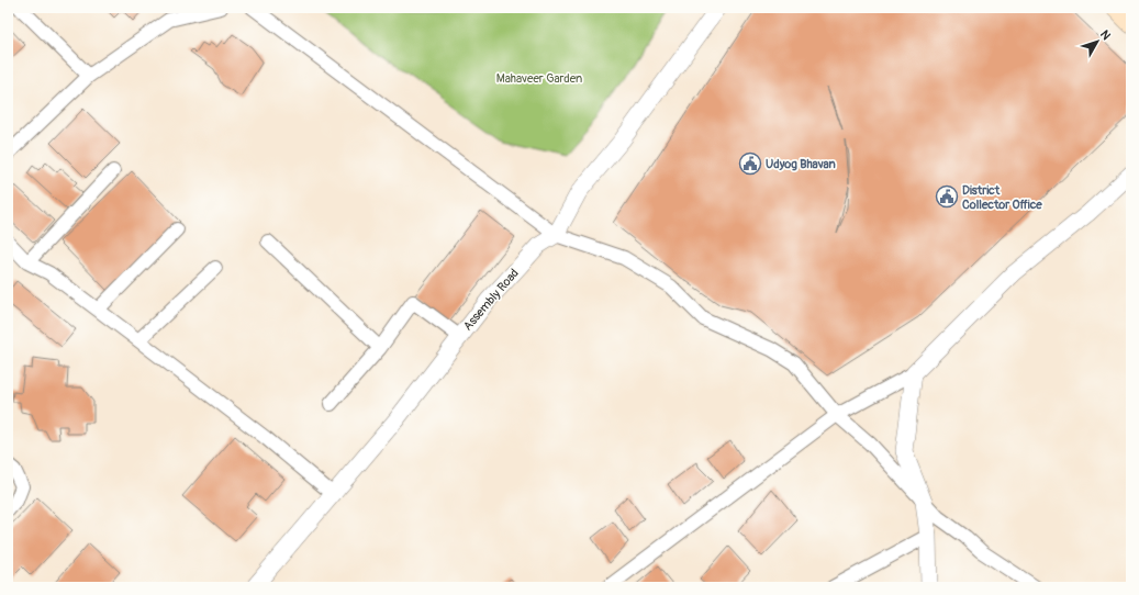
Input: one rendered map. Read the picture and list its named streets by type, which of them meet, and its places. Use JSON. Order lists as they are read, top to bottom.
{
  "streets": {
    "street": ["Assembly Road"]
  },
  "parks": ["Mahaveer Garden"],
  "places": {
    "public building": ["Udyog Bhavan", "District Collector Office"]
  },
  "north": "top right"
}
